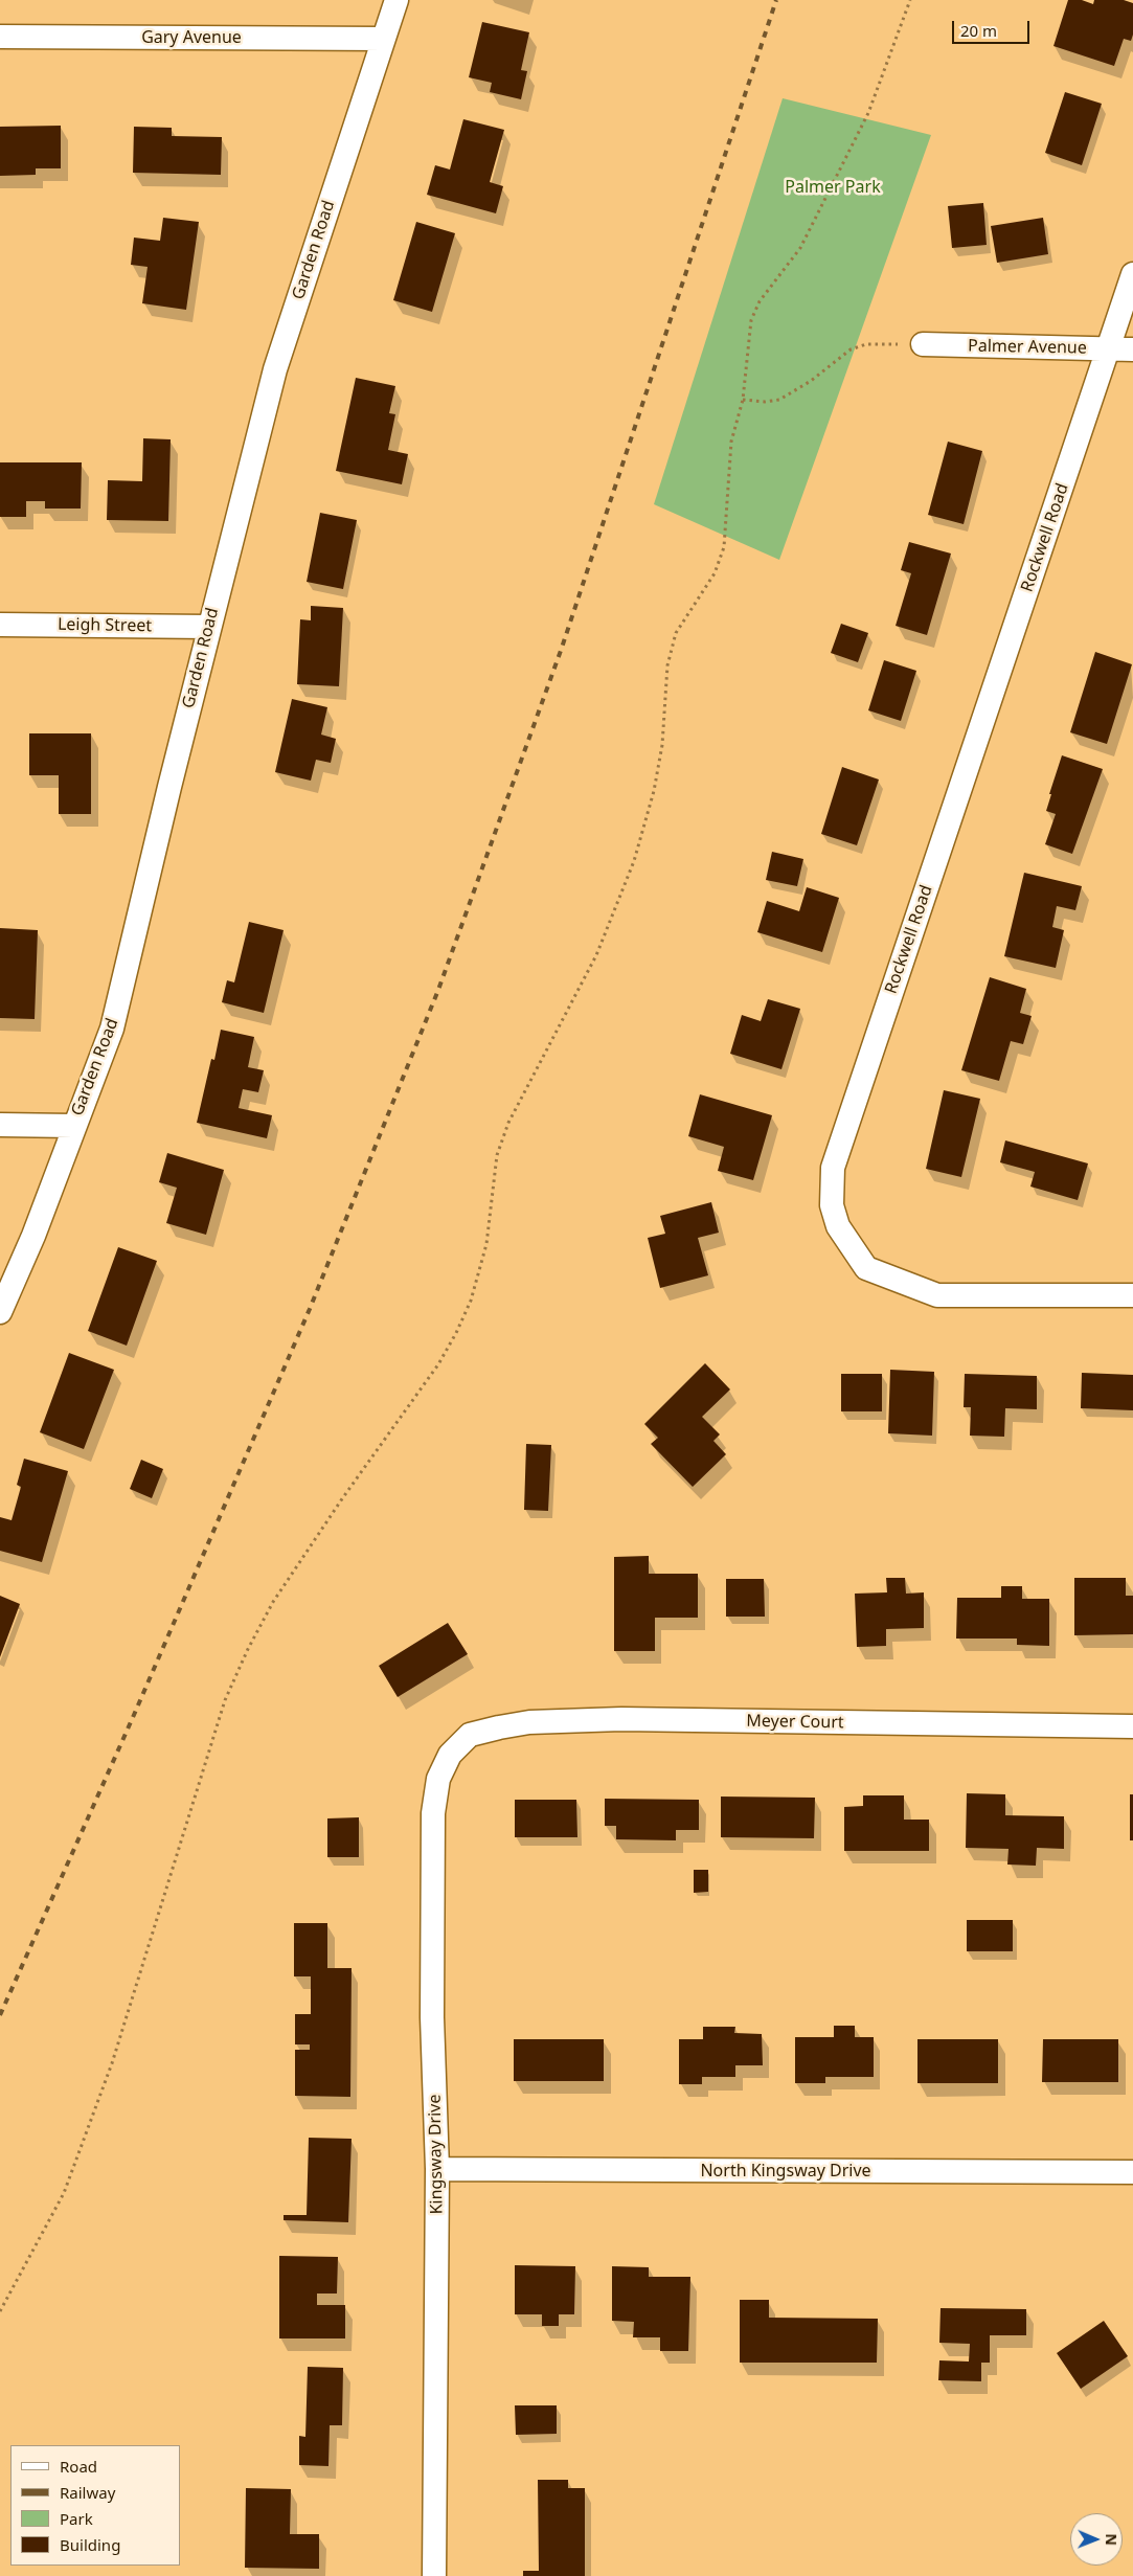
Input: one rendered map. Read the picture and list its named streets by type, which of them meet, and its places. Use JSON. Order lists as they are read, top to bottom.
{
  "streets": {
    "street": [
      "Gary Avenue",
      "Garden Road",
      "Palmer Avenue",
      "Rockwell Road",
      "Leigh Street",
      "Meyer Court",
      "Kingsway Drive",
      "North Kingsway Drive"
    ]
  },
  "crossings": [
    ["Gary Avenue", "Garden Road"],
    ["Garden Road", "Leigh Street"],
    ["Palmer Avenue", "Rockwell Road"],
    ["Meyer Court", "Kingsway Drive"],
    ["Kingsway Drive", "North Kingsway Drive"]
  ],
  "parks": ["Palmer Park"],
  "legend": [
    "Road",
    "Railway",
    "Park",
    "Building"
  ],
  "scale_bar": "20 m",
  "north": "right"
}
